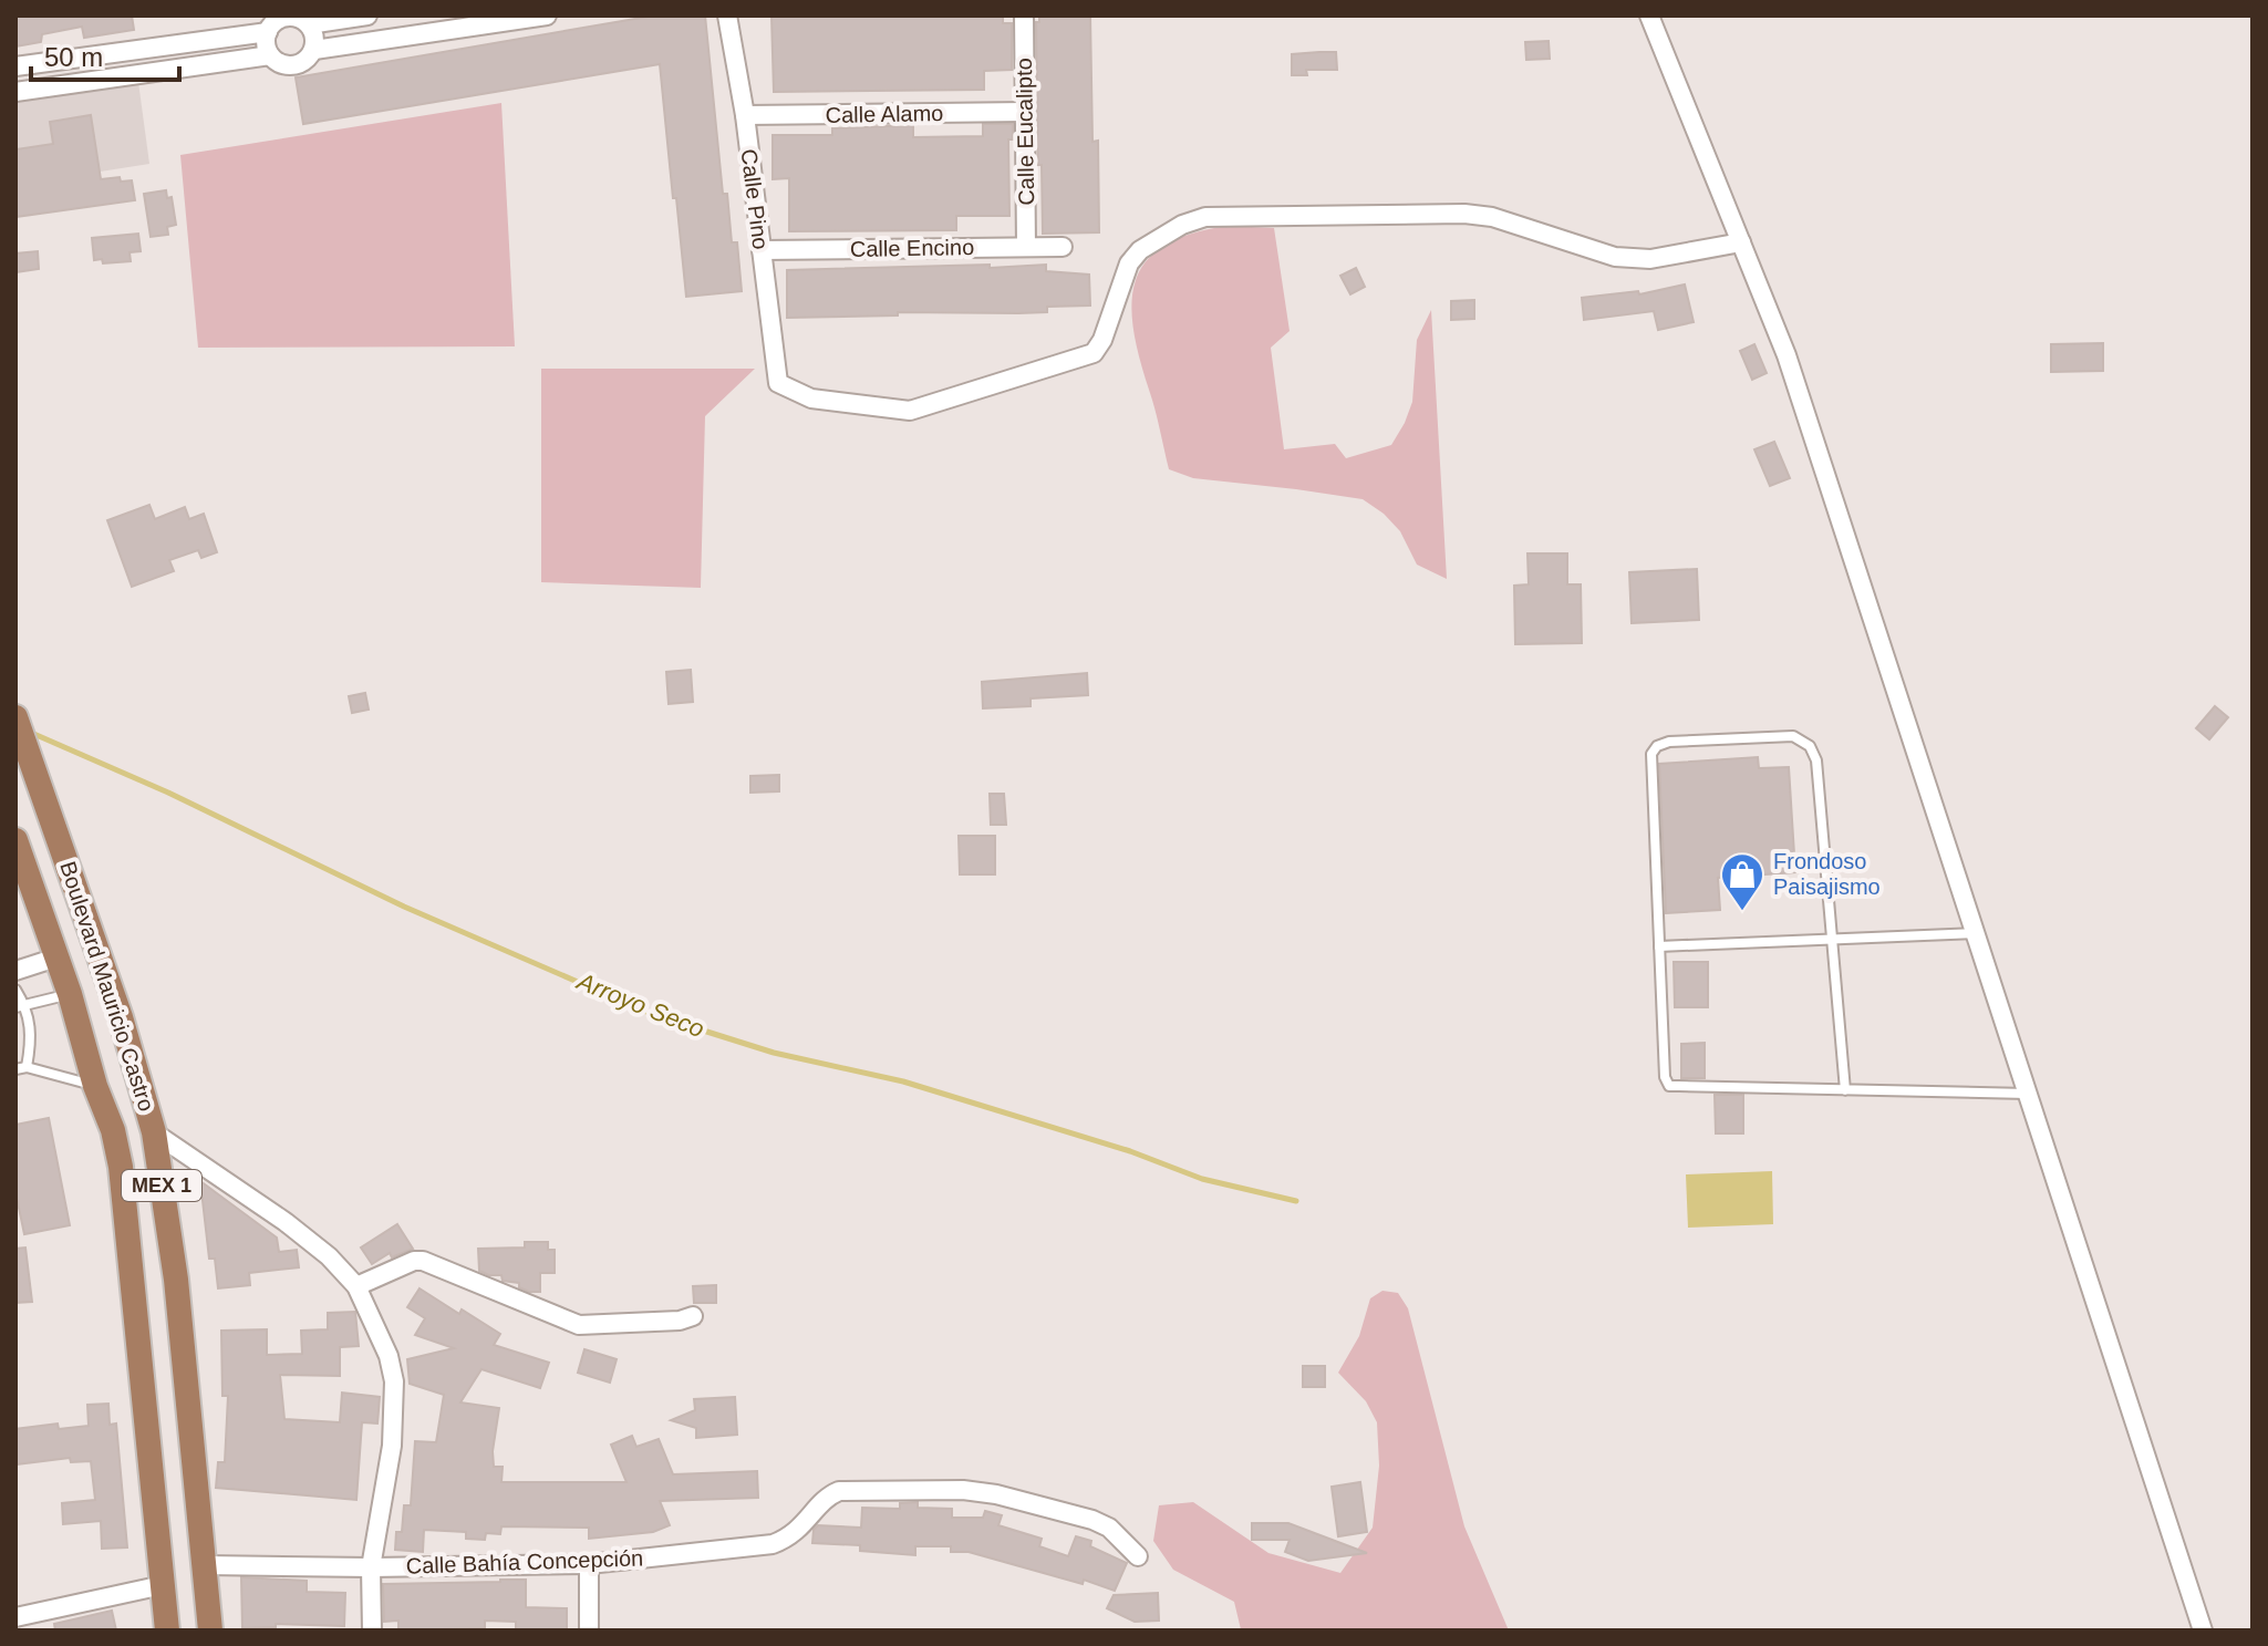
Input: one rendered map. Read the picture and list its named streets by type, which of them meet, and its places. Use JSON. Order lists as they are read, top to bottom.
{
  "streets": {
    "main road": ["Boulevard Mauricio Castro", "MEX 1"],
    "street": [
      "Calle Alamo",
      "Calle Eucalipto",
      "Calle Pino",
      "Calle Encino",
      "Calle Bahía Concepción"
    ]
  },
  "crossings": [
    ["Calle Alamo", "Calle Eucalipto"],
    ["Calle Alamo", "Calle Pino"],
    ["Calle Eucalipto", "Calle Encino"],
    ["Calle Pino", "Calle Encino"],
    ["Boulevard Mauricio Castro", "Calle Bahía Concepción"]
  ],
  "water": ["Arroyo Seco"],
  "places": {
    "shop": ["Frondoso Paisajismo"]
  },
  "scale_bar": "50 m"
}
